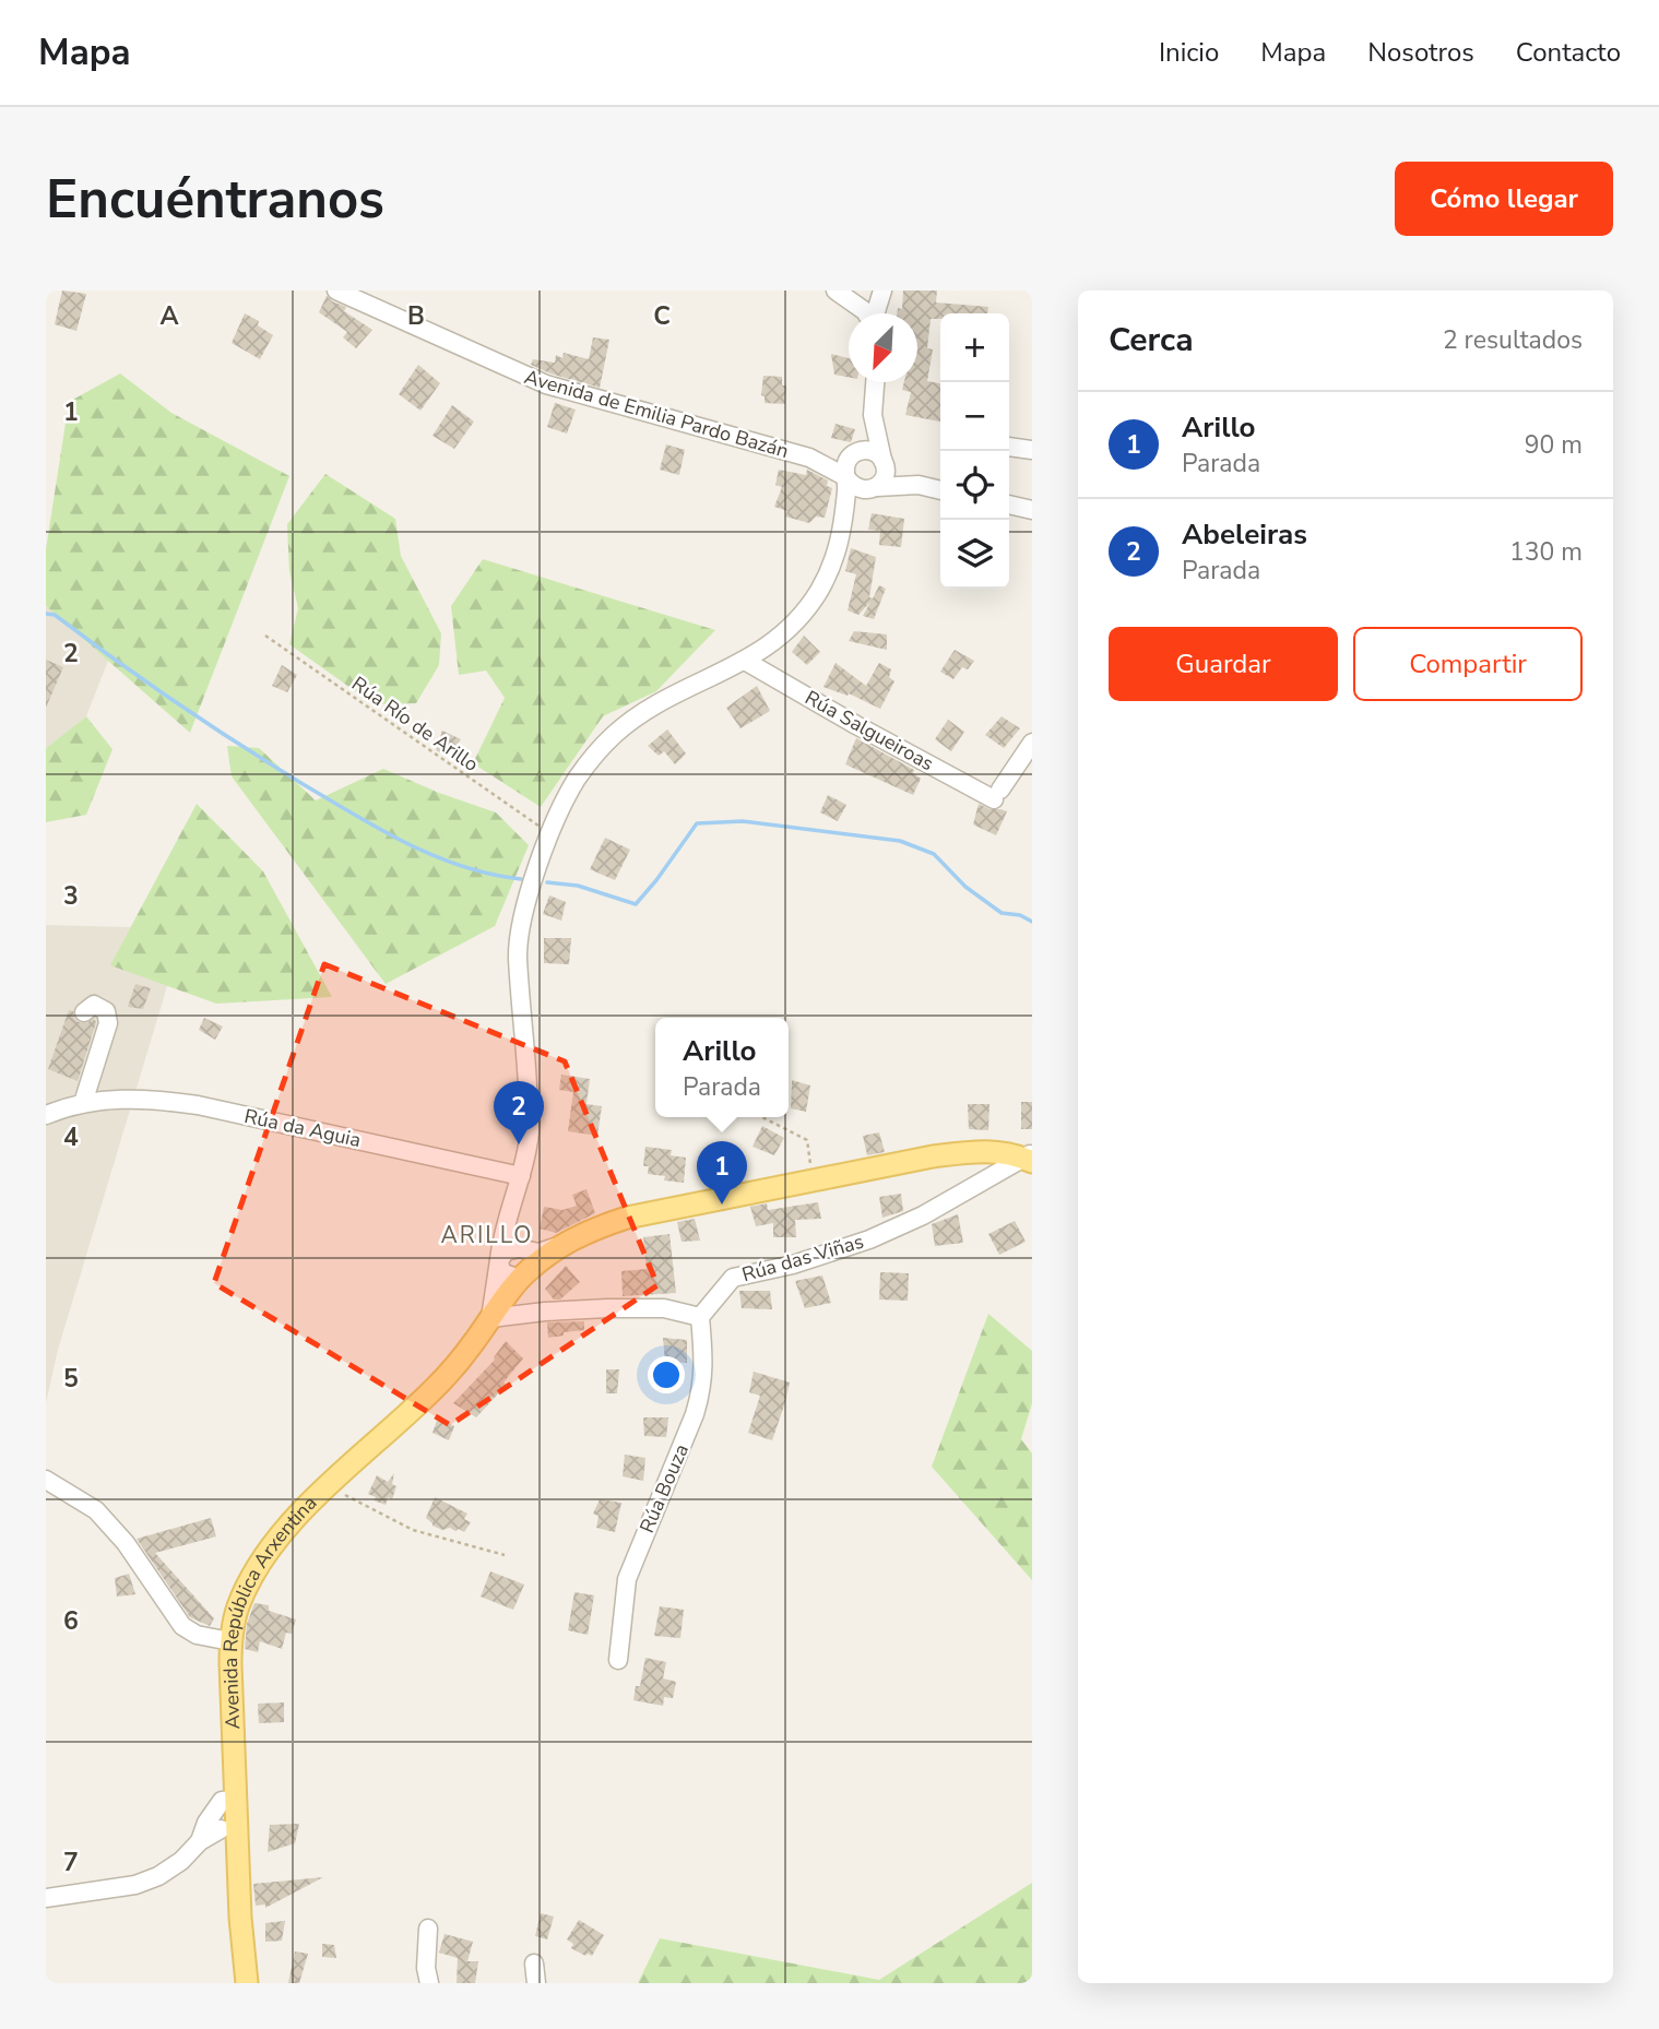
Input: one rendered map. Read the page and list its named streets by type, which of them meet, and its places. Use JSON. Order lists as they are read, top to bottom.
{
  "streets": {
    "main road": ["Avenida República Arxentina"],
    "street": [
      "Avenida de Emilia Pardo Bazán",
      "Rúa Salgueiroas",
      "Rúa da Aguia",
      "Rúa das Viñas",
      "Rúa Bouza"
    ],
    "path": ["Rúa Río de Arillo"]
  },
  "crossings": [
    ["Rúa das Viñas", "Rúa Bouza"],
    ["Rúa das Viñas", "Avenida República Arxentina"]
  ],
  "districts": ["ARILLO"],
  "north": "bottom left",
  "page": {
    "header": "Mapa",
    "nav": [
      "Inicio",
      "Mapa",
      "Nosotros",
      "Contacto"
    ],
    "buttons": [
      "Cómo llegar",
      ["Guardar", "Compartir"]
    ],
    "title": "Encuéntranos",
    "heading": ["Cerca", "2 resultados"],
    "map_buttons": ["+", "−"],
    "list": [
      {
        "mark": "1",
        "name": "Arillo",
        "note": "Parada",
        "value": "90 m"
      },
      {
        "mark": "2",
        "name": "Abeleiras",
        "note": "Parada",
        "value": "130 m"
      }
    ],
    "popup": ["Arillo", "Parada"],
    "pins": ["2", "1"]
  },
  "grid": {
    "columns": ["A", "B", "C"],
    "rows": [
      "1",
      "2",
      "3",
      "4",
      "5",
      "6",
      "7"
    ]
  }
}
